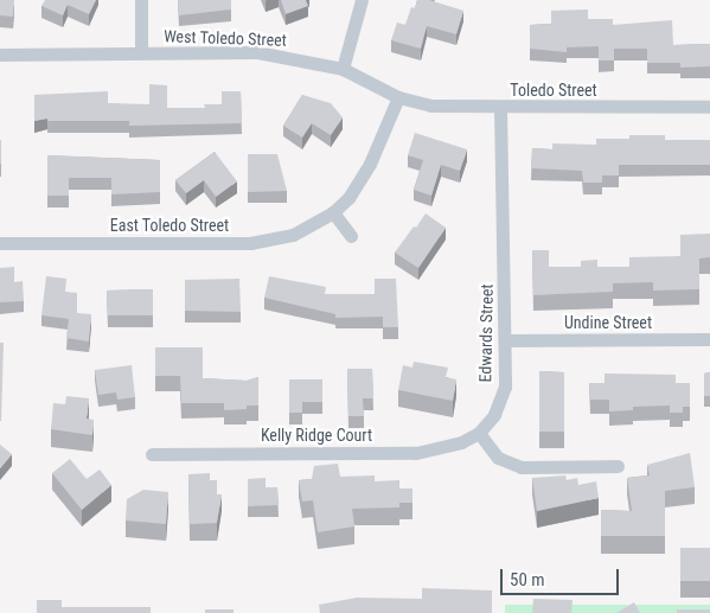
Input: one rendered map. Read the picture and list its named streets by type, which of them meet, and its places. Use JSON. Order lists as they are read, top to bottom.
{
  "streets": {
    "street": [
      "West Toledo Street",
      "Toledo Street",
      "East Toledo Street",
      "Undine Street",
      "Edwards Street",
      "Kelly Ridge Court"
    ]
  },
  "crossings": [
    ["West Toledo Street", "Toledo Street"],
    ["West Toledo Street", "East Toledo Street"],
    ["Toledo Street", "East Toledo Street"],
    ["Toledo Street", "Edwards Street"],
    ["Undine Street", "Edwards Street"],
    ["Edwards Street", "Kelly Ridge Court"]
  ],
  "scale_bar": "50 m"
}
